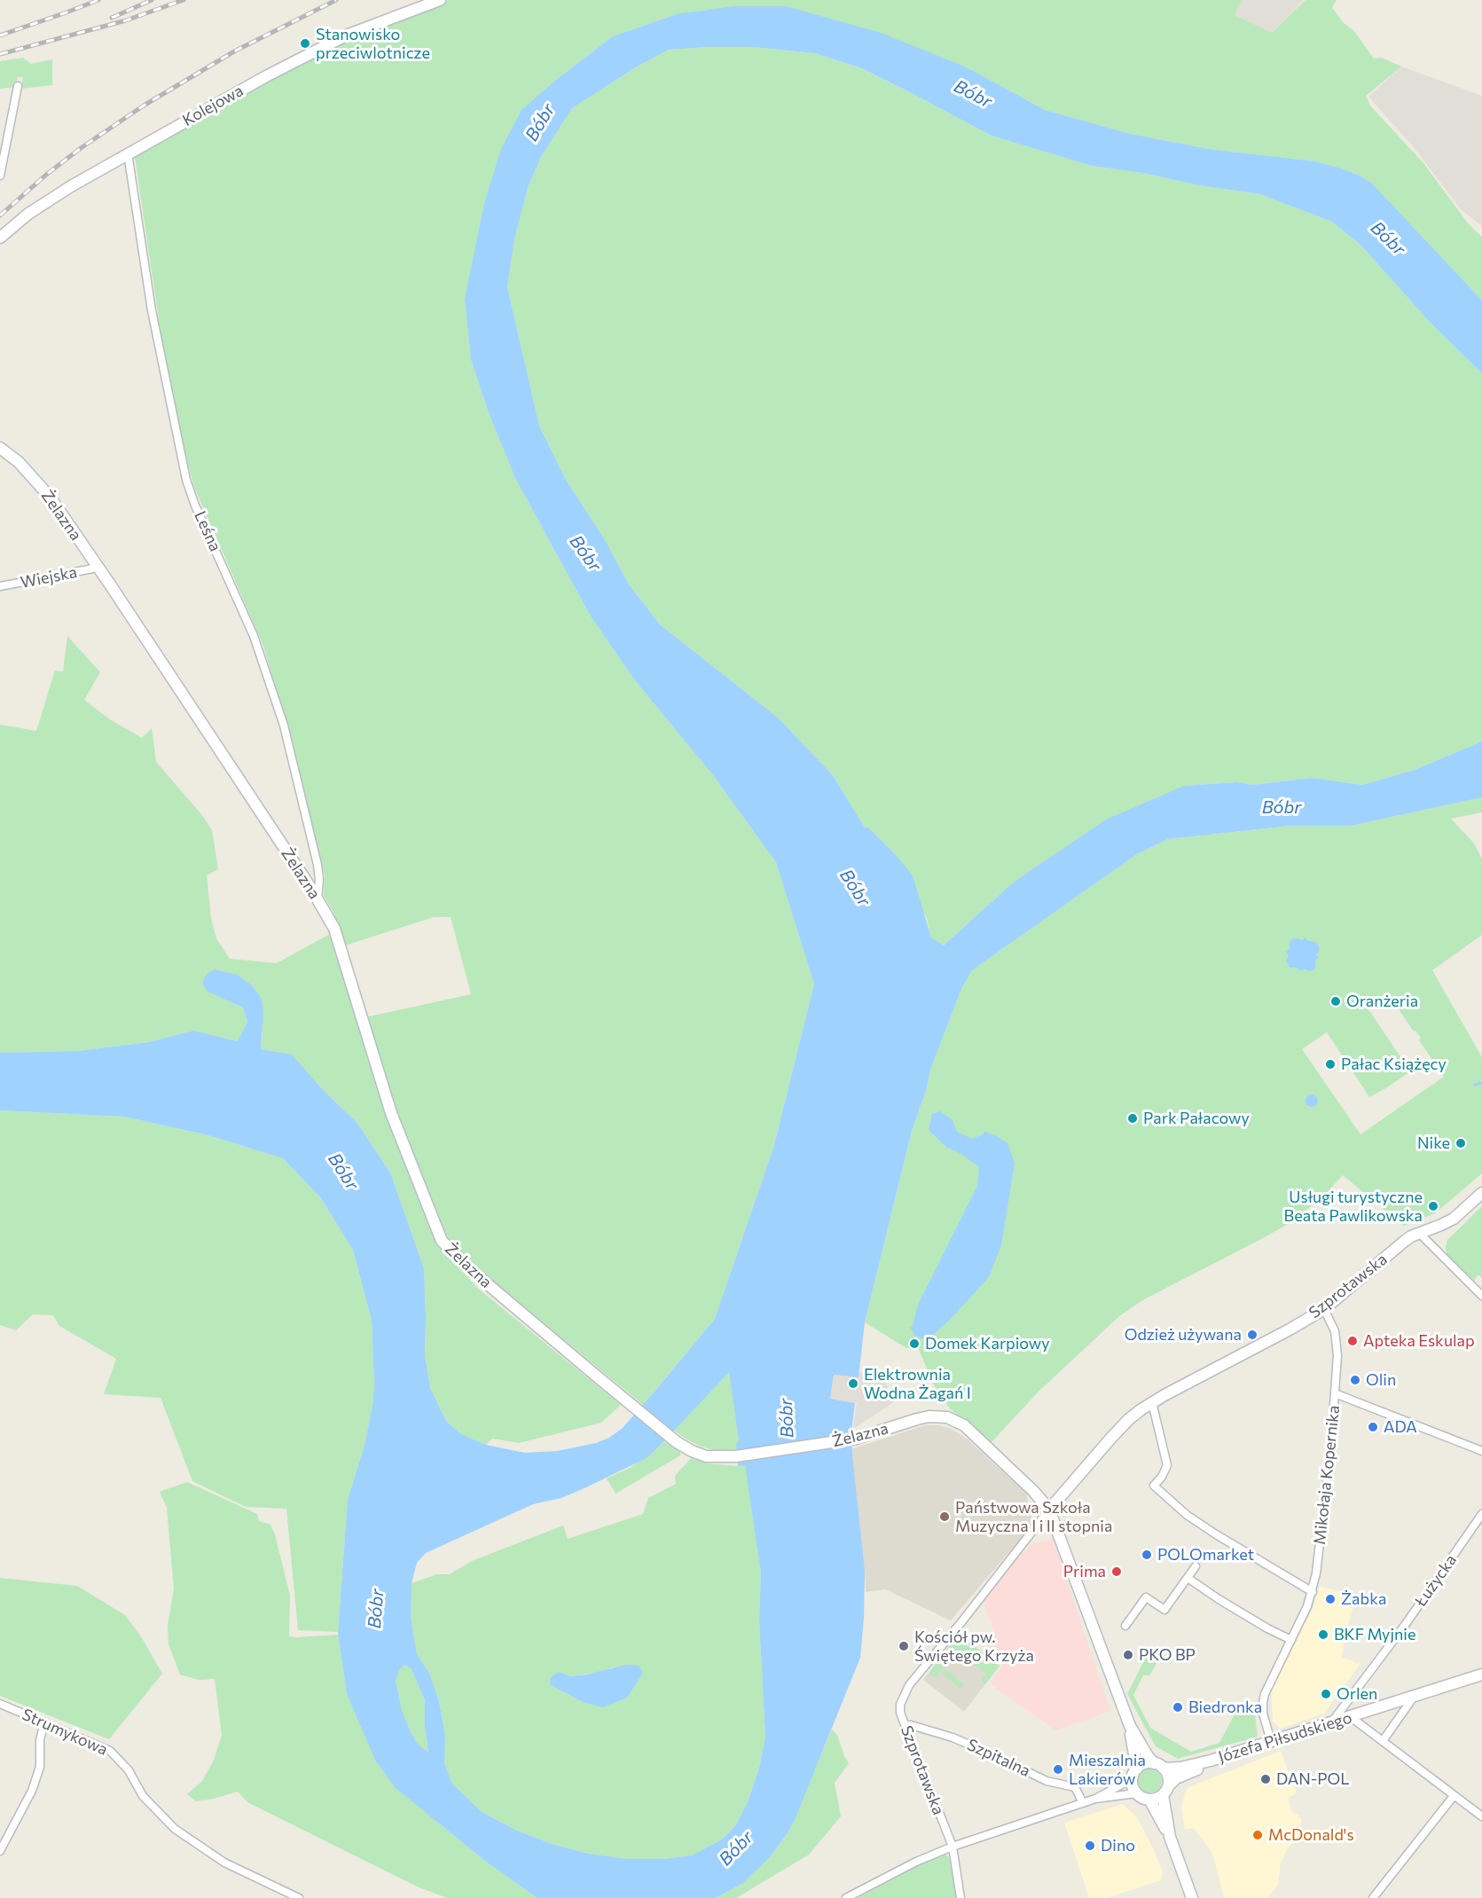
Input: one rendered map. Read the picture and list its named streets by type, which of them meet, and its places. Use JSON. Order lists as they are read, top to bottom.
{
  "streets": {
    "street": [
      "Kolejowa",
      "Żelazna",
      "Leśna",
      "Wiejska",
      "Szprotawska",
      "Mikołaja Kopernika",
      "Łużycka",
      "Strumykowa",
      "Józefa Piłsudskiego",
      "Szpitalna"
    ]
  },
  "crossings": [
    ["Kolejowa", "Leśna"],
    ["Żelazna", "Leśna"],
    ["Żelazna", "Wiejska"],
    ["Żelazna", "Szprotawska"],
    ["Szprotawska", "Mikołaja Kopernika"],
    ["Szprotawska", "Szpitalna"],
    ["Mikołaja Kopernika", "Józefa Piłsudskiego"],
    ["Łużycka", "Józefa Piłsudskiego"]
  ],
  "water": ["Bóbr"],
  "places": [
    "Stanowisko przeciwlotnicze",
    "Oranżeria",
    "Pałac Książęcy",
    "Park Pałacowy",
    "Nike",
    "Usługi turystyczne Beata Pawlikowska",
    "Odzież używana",
    "Apteka Eskulap",
    "Domek Karpiowy",
    "Olin",
    "Elektrownia Wodna Żagań I",
    "ADA",
    "Państwowa Szkoła Muzyczna I i II stopnia",
    "POLOmarket",
    "Prima",
    "Żabka",
    "BKF Myjnie",
    "Kościół pw. Świętego Krzyża",
    "PKO BP",
    "Orlen",
    "Biedronka",
    "Mieszalnia Lakierów",
    "DAN-POL",
    "McDonald's",
    "Dino"
  ]
}
